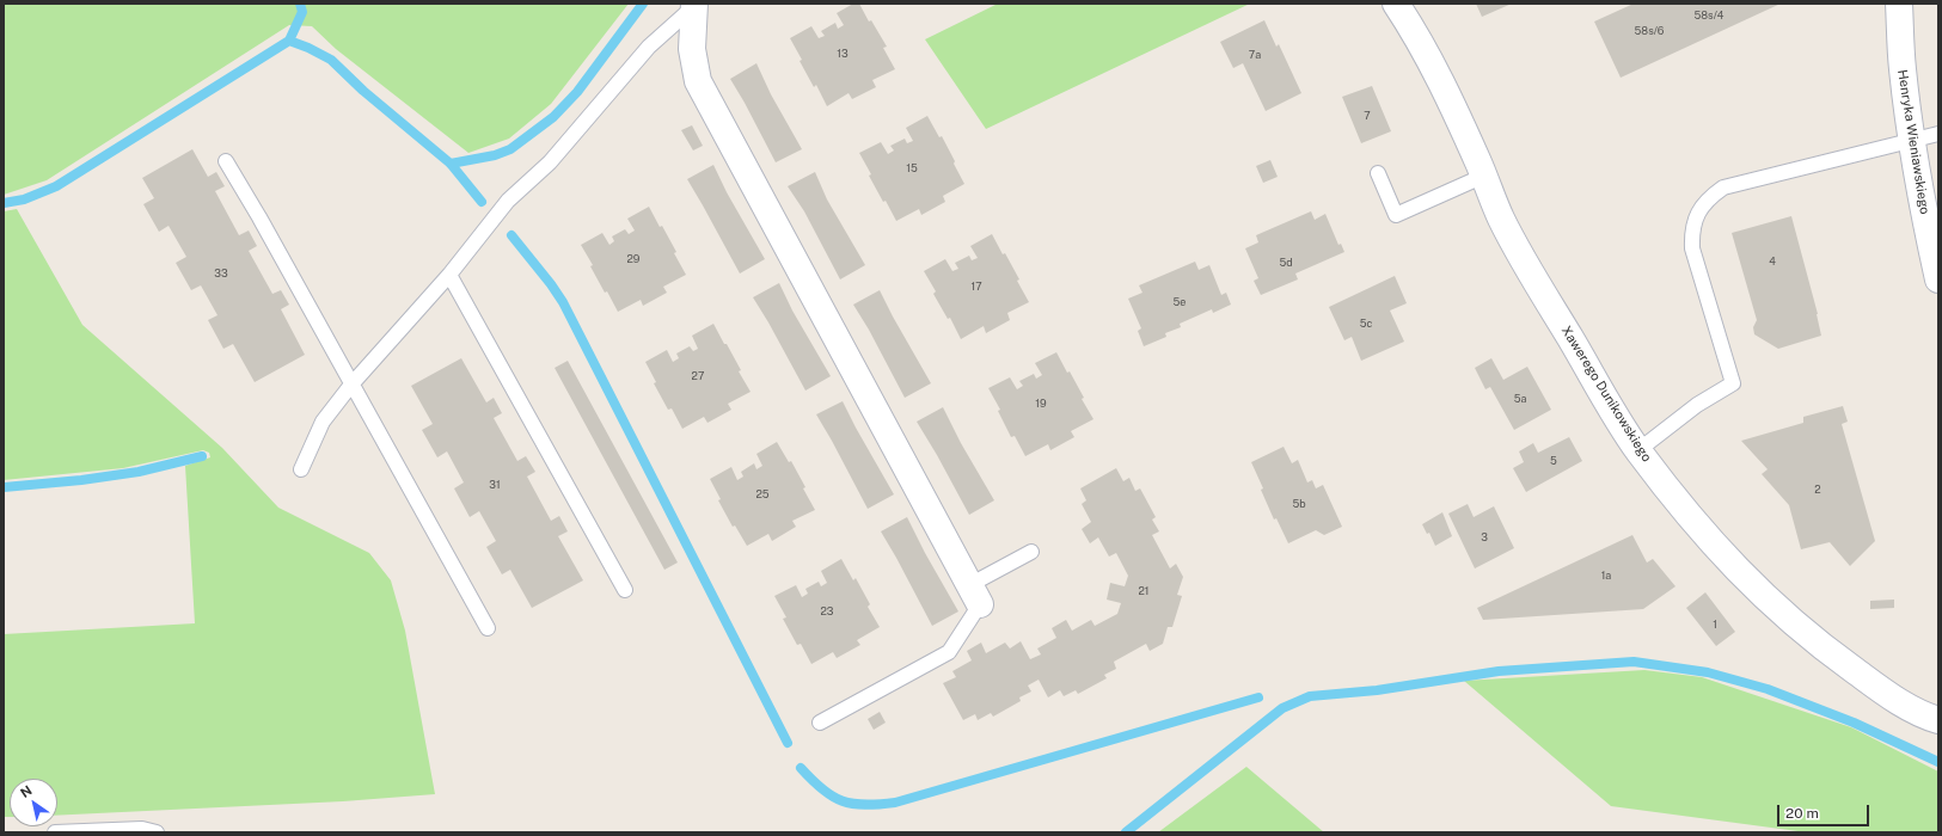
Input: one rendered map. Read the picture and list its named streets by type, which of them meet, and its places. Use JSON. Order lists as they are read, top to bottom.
{
  "streets": {
    "street": ["Henryka Wieniawskiego", "Xawerego Dunikowskiego"]
  },
  "house_numbers": [
    "58s/4",
    "58s/6",
    "13",
    "7a",
    "7",
    "15",
    "29",
    "4",
    "5d",
    "33",
    "17",
    "5e",
    "5c",
    "27",
    "5a",
    "19",
    "5",
    "31",
    "2",
    "25",
    "5b",
    "3",
    "1a",
    "21",
    "23",
    "1"
  ],
  "scale_bar": "20 m",
  "north": "top left"
}
